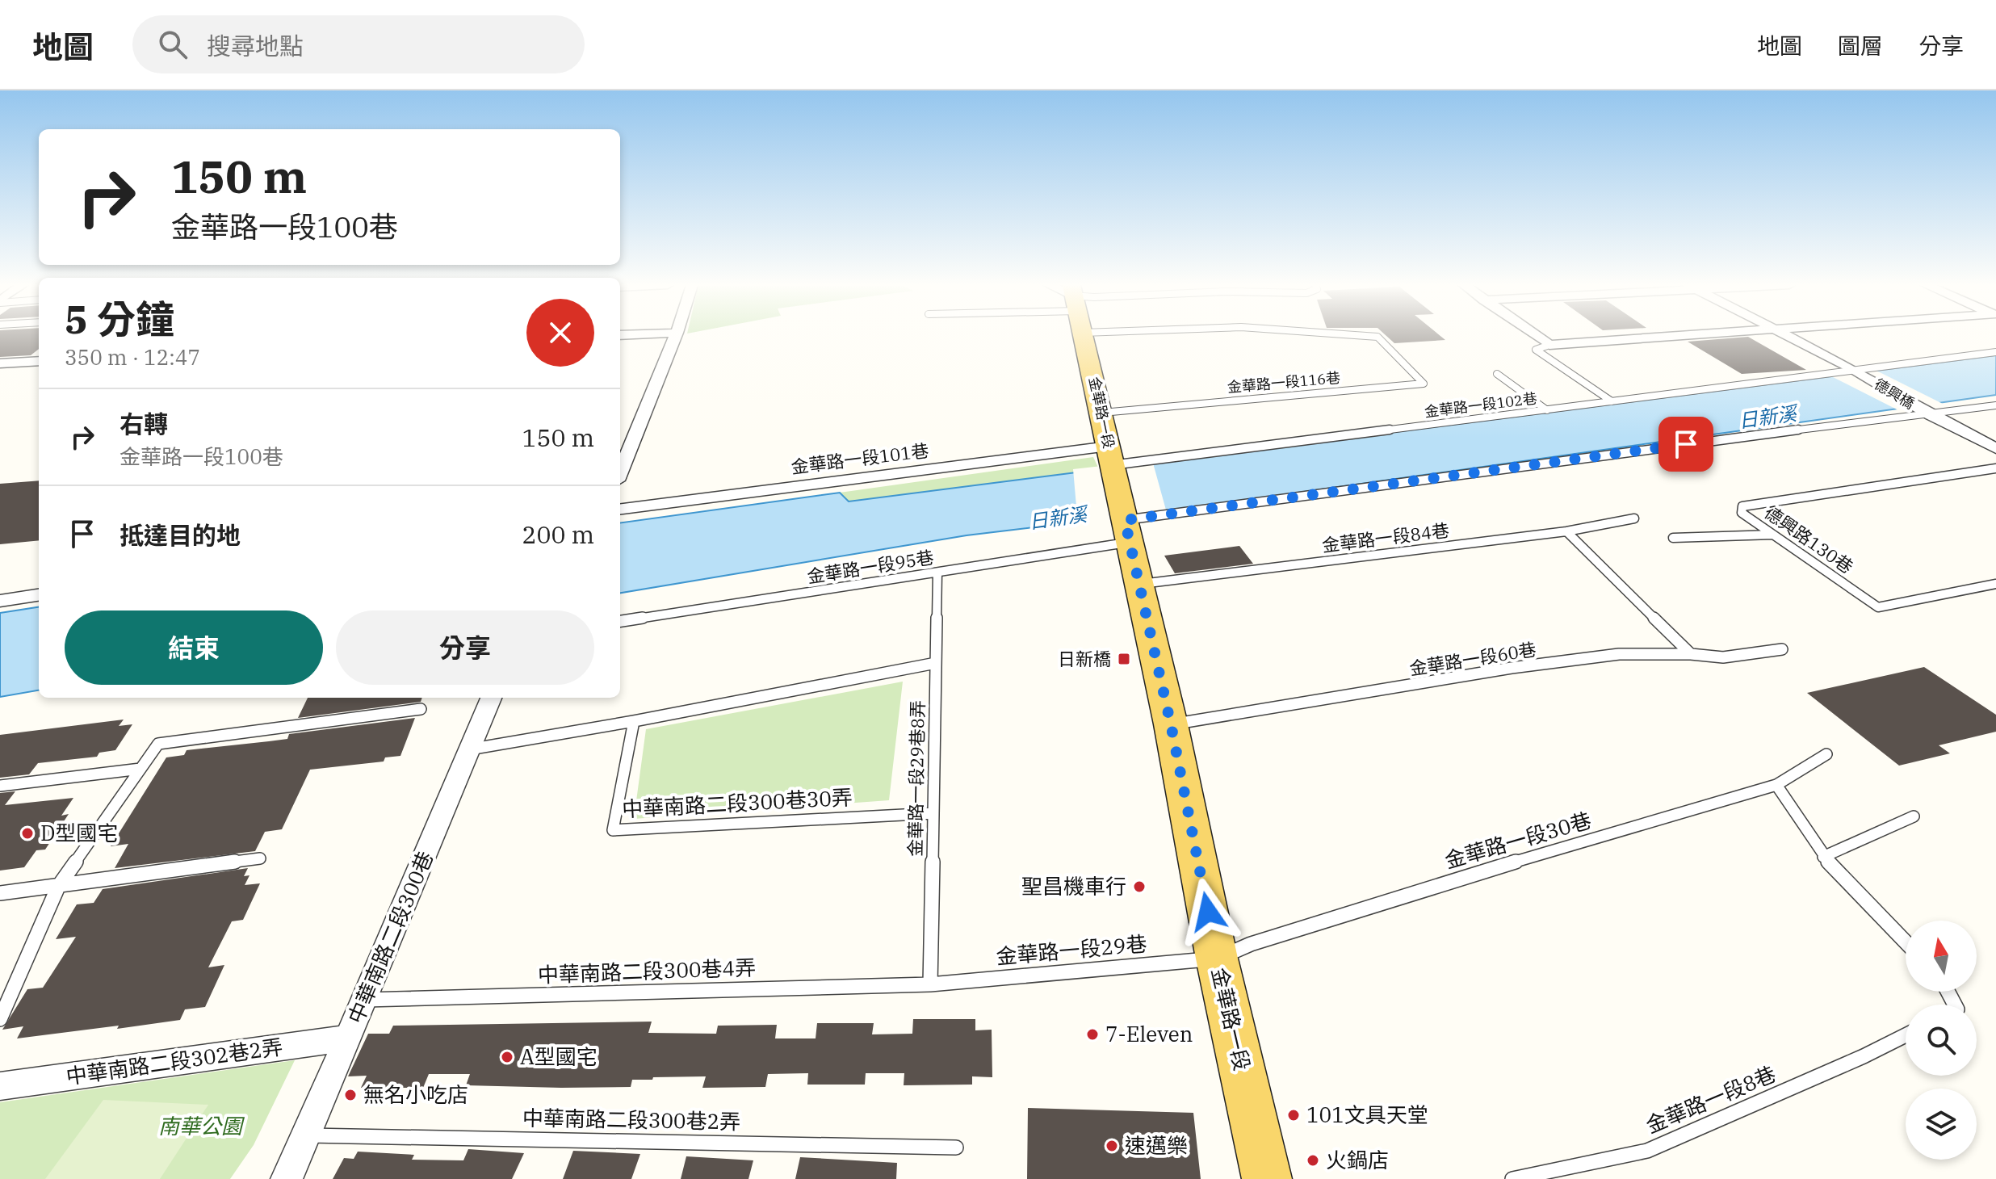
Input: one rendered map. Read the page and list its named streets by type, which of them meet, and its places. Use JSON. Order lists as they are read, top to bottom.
{
  "streets": {
    "main road": ["金華路一段"],
    "street": [
      "德興橋",
      "金華路一段101巷",
      "中華南路二段300巷",
      "中華南路二段302巷2弄"
    ],
    "lane": [
      "金華路一段116巷",
      "金華路一段102巷",
      "金華路一段84巷",
      "德興路130巷",
      "金華路一段95巷",
      "金華路一段60巷",
      "金華路一段29巷8弄",
      "中華南路二段300巷30弄",
      "金華路一段30巷",
      "金華路一段29巷",
      "中華南路二段300巷4弄",
      "金華路一段8巷",
      "中華南路二段300巷2弄"
    ]
  },
  "crossings": [
    ["金華路一段116巷", "金華路一段"],
    ["德興橋", "金華路一段102巷"],
    ["德興橋", "金華路一段95巷"],
    ["金華路一段102巷", "金華路一段"],
    ["金華路一段102巷", "金華路一段101巷"],
    ["金華路一段", "金華路一段101巷"],
    ["金華路一段", "金華路一段84巷"],
    ["金華路一段", "金華路一段95巷"],
    ["金華路一段", "金華路一段60巷"],
    ["金華路一段", "金華路一段30巷"],
    ["金華路一段", "金華路一段29巷"],
    ["金華路一段95巷", "金華路一段29巷8弄"],
    ["金華路一段29巷8弄", "中華南路二段300巷30弄"],
    ["金華路一段29巷8弄", "金華路一段29巷"],
    ["金華路一段29巷8弄", "中華南路二段300巷4弄"],
    ["金華路一段30巷", "金華路一段29巷"],
    ["中華南路二段300巷", "中華南路二段300巷4弄"],
    ["中華南路二段300巷", "中華南路二段302巷2弄"],
    ["中華南路二段300巷", "中華南路二段300巷2弄"],
    ["金華路一段29巷", "中華南路二段300巷4弄"]
  ],
  "water": ["日新溪"],
  "parks": ["南華公園"],
  "places": {
    "transit": ["日新橋"],
    "other": [
      "D型國宅",
      "聖昌機車行",
      "7-Eleven",
      "A型國宅",
      "無名小吃店",
      "101文具天堂",
      "速邁樂",
      "火鍋店"
    ]
  },
  "north": "top",
  "page": {
    "header": "地圖",
    "search": "搜尋地點",
    "nav": ["地圖", "圖層", "分享"],
    "turn": ["150 m", "金華路一段100巷"],
    "heading": ["5 分鐘", "350 m · 12:47"],
    "list": [
      {
        "name": "右轉",
        "note": "金華路一段100巷",
        "value": "150 m"
      },
      {
        "name": "抵達目的地",
        "value": "200 m"
      }
    ],
    "buttons": ["結束", "分享"]
  }
}
